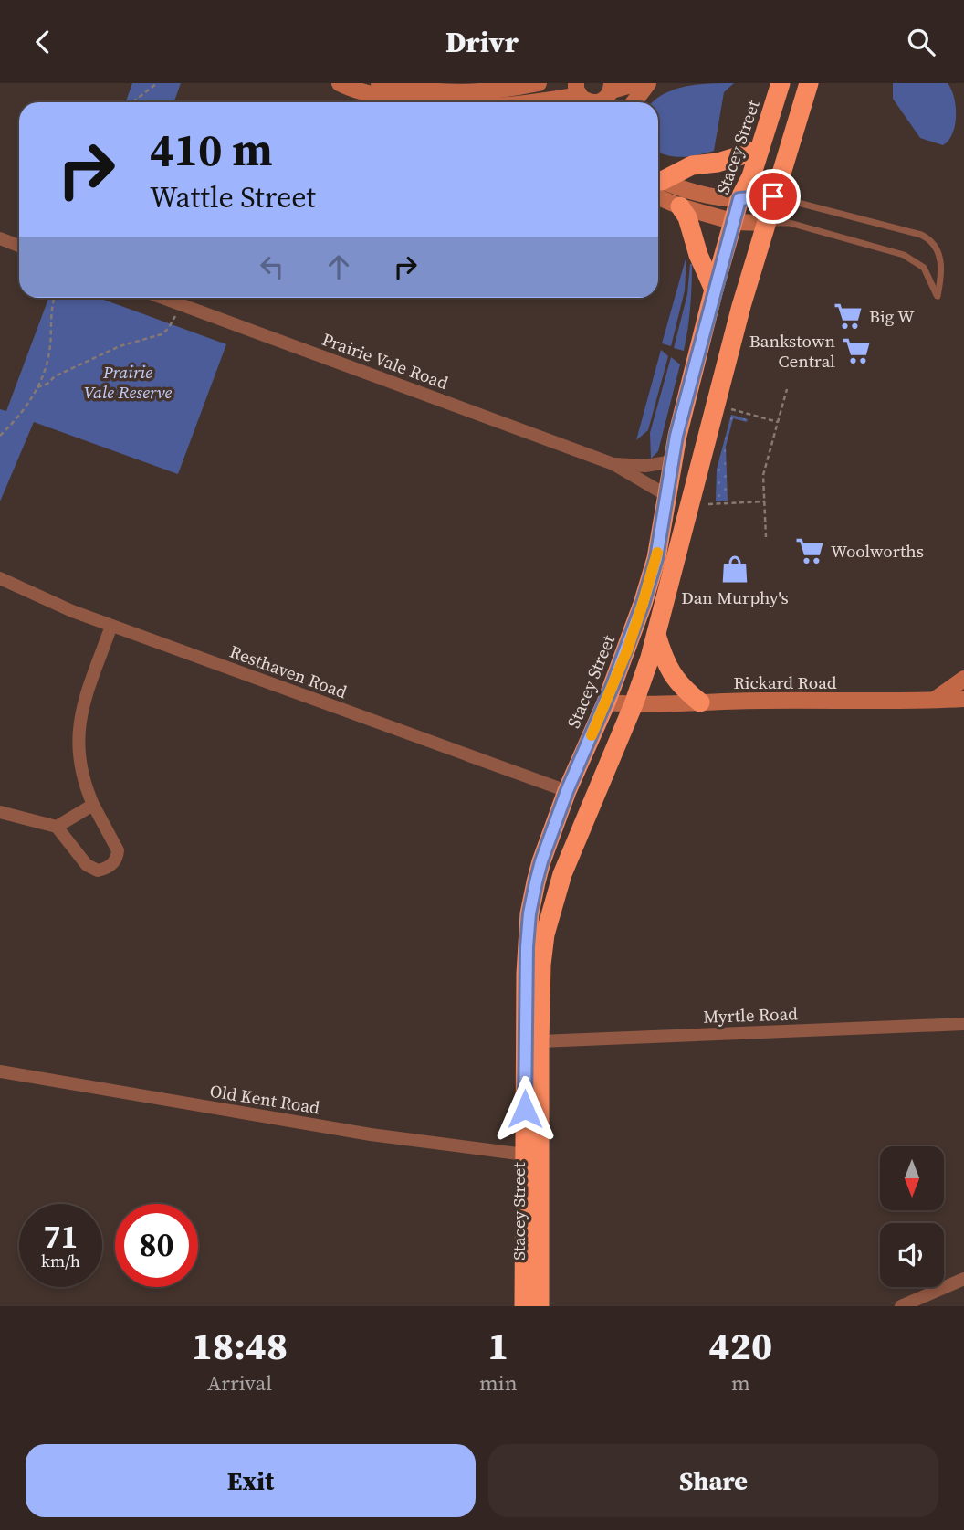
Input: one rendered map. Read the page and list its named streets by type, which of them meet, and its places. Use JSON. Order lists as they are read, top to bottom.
{
  "streets": {
    "highway": ["Stacey Street"],
    "main road": ["Rickard Road"],
    "street": [
      "Prairie Vale Road",
      "Resthaven Road",
      "Myrtle Road",
      "Old Kent Road"
    ]
  },
  "crossings": [
    ["Stacey Street", "Prairie Vale Road"],
    ["Stacey Street", "Resthaven Road"],
    ["Stacey Street", "Rickard Road"],
    ["Stacey Street", "Myrtle Road"],
    ["Stacey Street", "Old Kent Road"]
  ],
  "parks": ["Prairie Vale Reserve"],
  "places": {
    "supermarket": ["Big W", "Bankstown Central", "Woolworths"],
    "shop": ["Dan Murphy's"]
  },
  "north": "bottom",
  "page": {
    "header": "Drivr",
    "turn": ["410 m", "Wattle Street"],
    "speed": "71 km/h",
    "limit": "80",
    "eta": [
      "18:48",
      "Arrival",
      "1",
      "min",
      "420",
      "m"
    ],
    "buttons": ["Exit", "Share"]
  }
}
